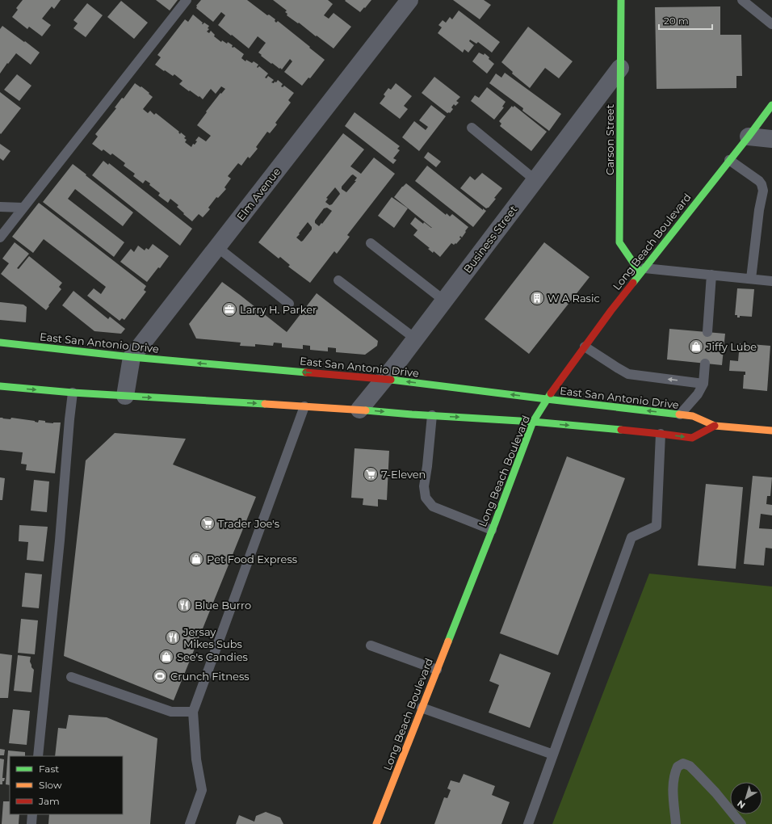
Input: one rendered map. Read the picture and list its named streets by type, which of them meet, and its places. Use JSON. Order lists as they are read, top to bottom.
{
  "streets": {
    "main road": ["Carson Street", "Long Beach Boulevard", "East San Antonio Drive"],
    "street": ["Elm Avenue", "Business Street"]
  },
  "crossings": [
    ["Carson Street", "Business Street"],
    ["Carson Street", "Long Beach Boulevard"],
    ["Elm Avenue", "East San Antonio Drive"],
    ["Business Street", "East San Antonio Drive"],
    ["Long Beach Boulevard", "East San Antonio Drive"]
  ],
  "places": {
    "building": ["W A Rasic"],
    "office": ["Larry H. Parker"],
    "shop": ["Jiffy Lube", "Pet Food Express", "See's Candies"],
    "supermarket": ["7-Eleven", "Trader Joe's"],
    "restaurant": ["Blue Burro", "Jersay Mikes Subs"],
    "sports": ["Crunch Fitness"]
  },
  "legend": ["Fast", "Slow", "Jam"],
  "scale_bar": "20 m",
  "north": "bottom left"
}
